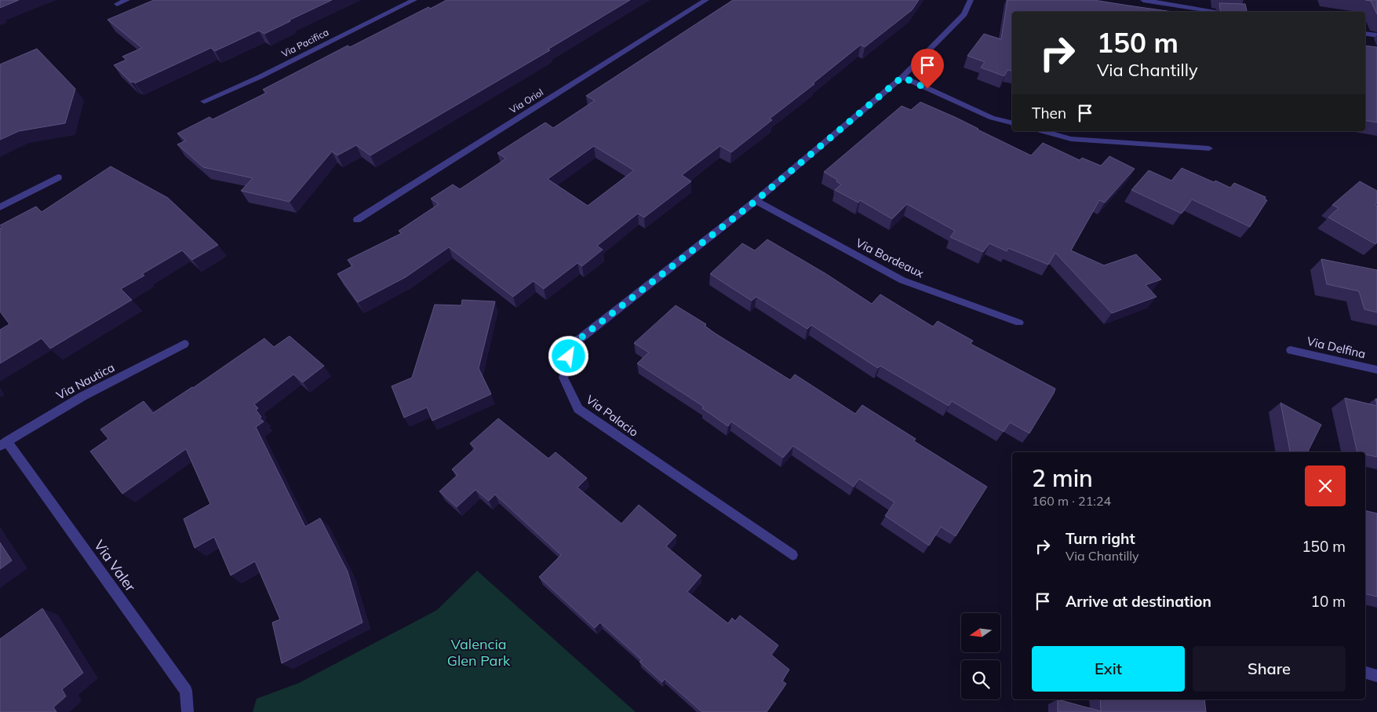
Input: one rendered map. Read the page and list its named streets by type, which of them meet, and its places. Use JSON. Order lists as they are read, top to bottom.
{
  "streets": {
    "street": [
      "Via Pacifica",
      "Via Oriol",
      "Via Bordeaux",
      "Via Delfina",
      "Via Nautica",
      "Via Palacio",
      "Via Valer"
    ]
  },
  "crossings": [
    ["Via Bordeaux", "Via Palacio"],
    ["Via Nautica", "Via Valer"]
  ],
  "parks": ["Valencia Glen Park"],
  "north": "left",
  "page": {
    "turn": ["150 m", "Via Chantilly"],
    "then": "Then",
    "heading": ["2 min", "160 m · 21:24"],
    "list": [
      {
        "name": "Turn right",
        "note": "Via Chantilly",
        "value": "150 m"
      },
      {
        "name": "Arrive at destination",
        "value": "10 m"
      }
    ],
    "buttons": ["Exit", "Share"]
  }
}
